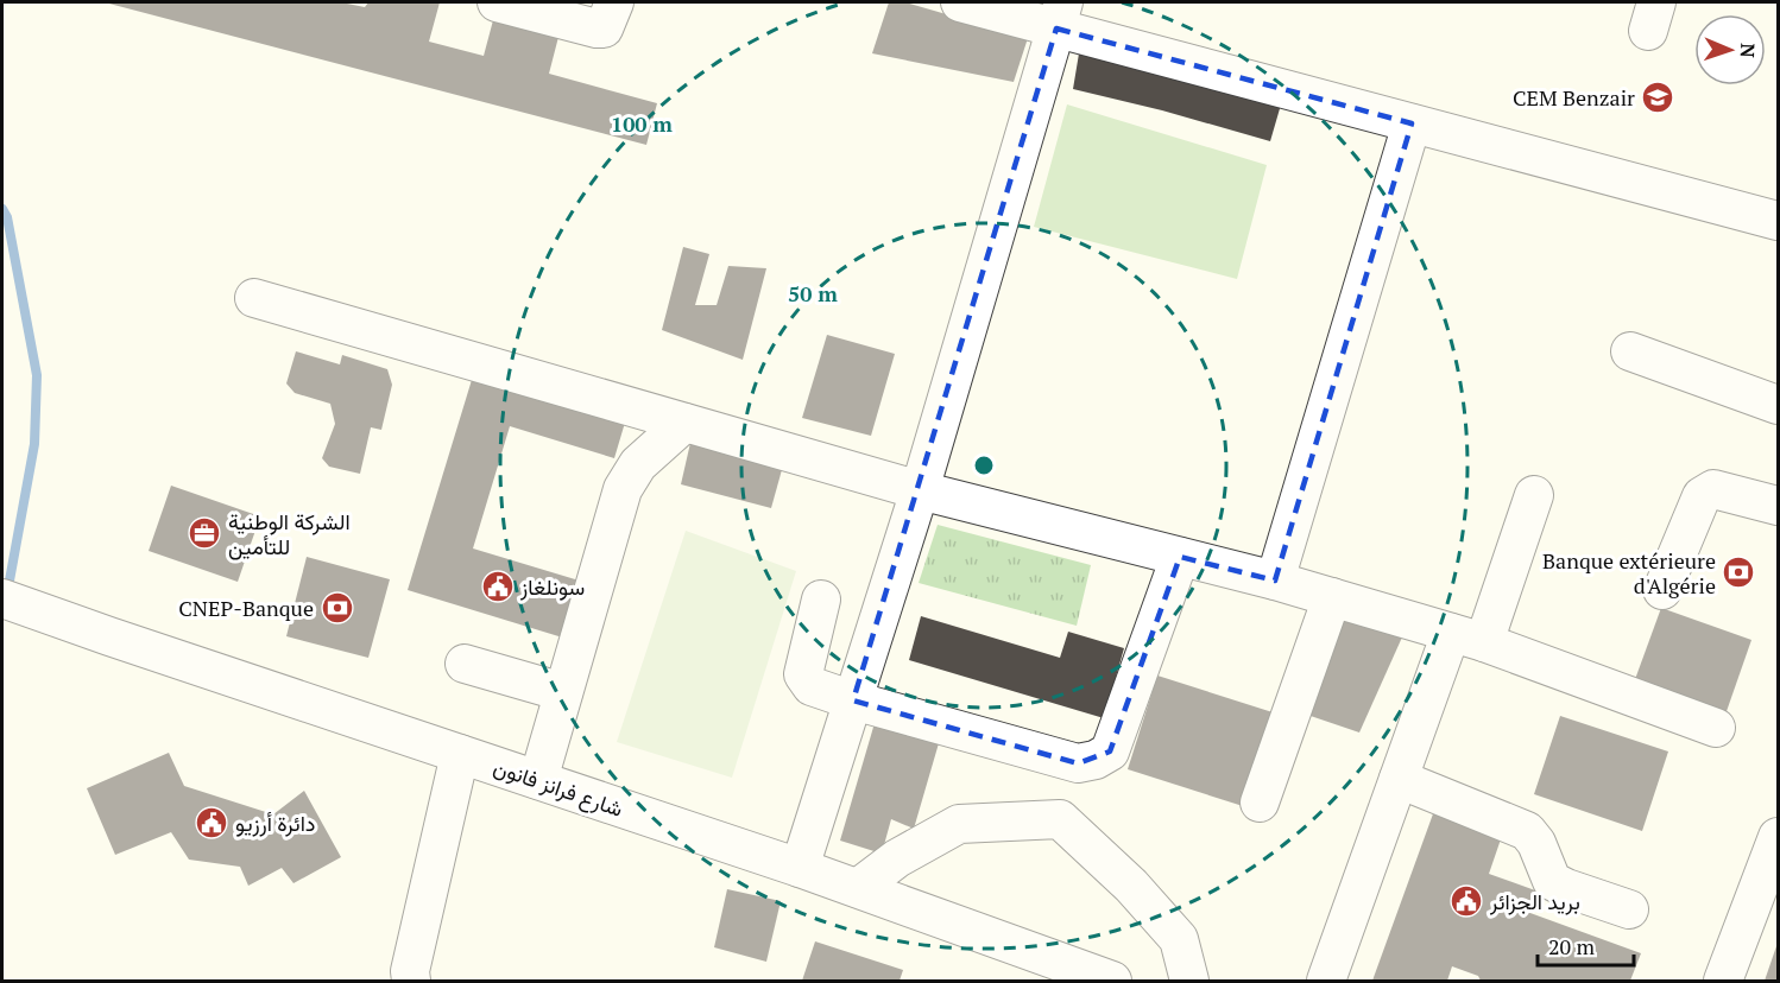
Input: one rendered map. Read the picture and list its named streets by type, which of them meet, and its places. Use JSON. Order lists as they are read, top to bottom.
{
  "streets": {
    "street": ["شارع فرانز فانون"]
  },
  "places": {
    "school or university": ["CEM Benzair"],
    "office": ["الشركة الوطنية للتأمين"],
    "bank": ["Banque extérieure d'Algérie", "CNEP-Banque"],
    "public building": ["سونلغاز", "دائرة أرزيو", "بريد الجزائر"]
  },
  "scale_bar": "20 m",
  "north": "right",
  "rings": ["100 m", "50 m"]
}
